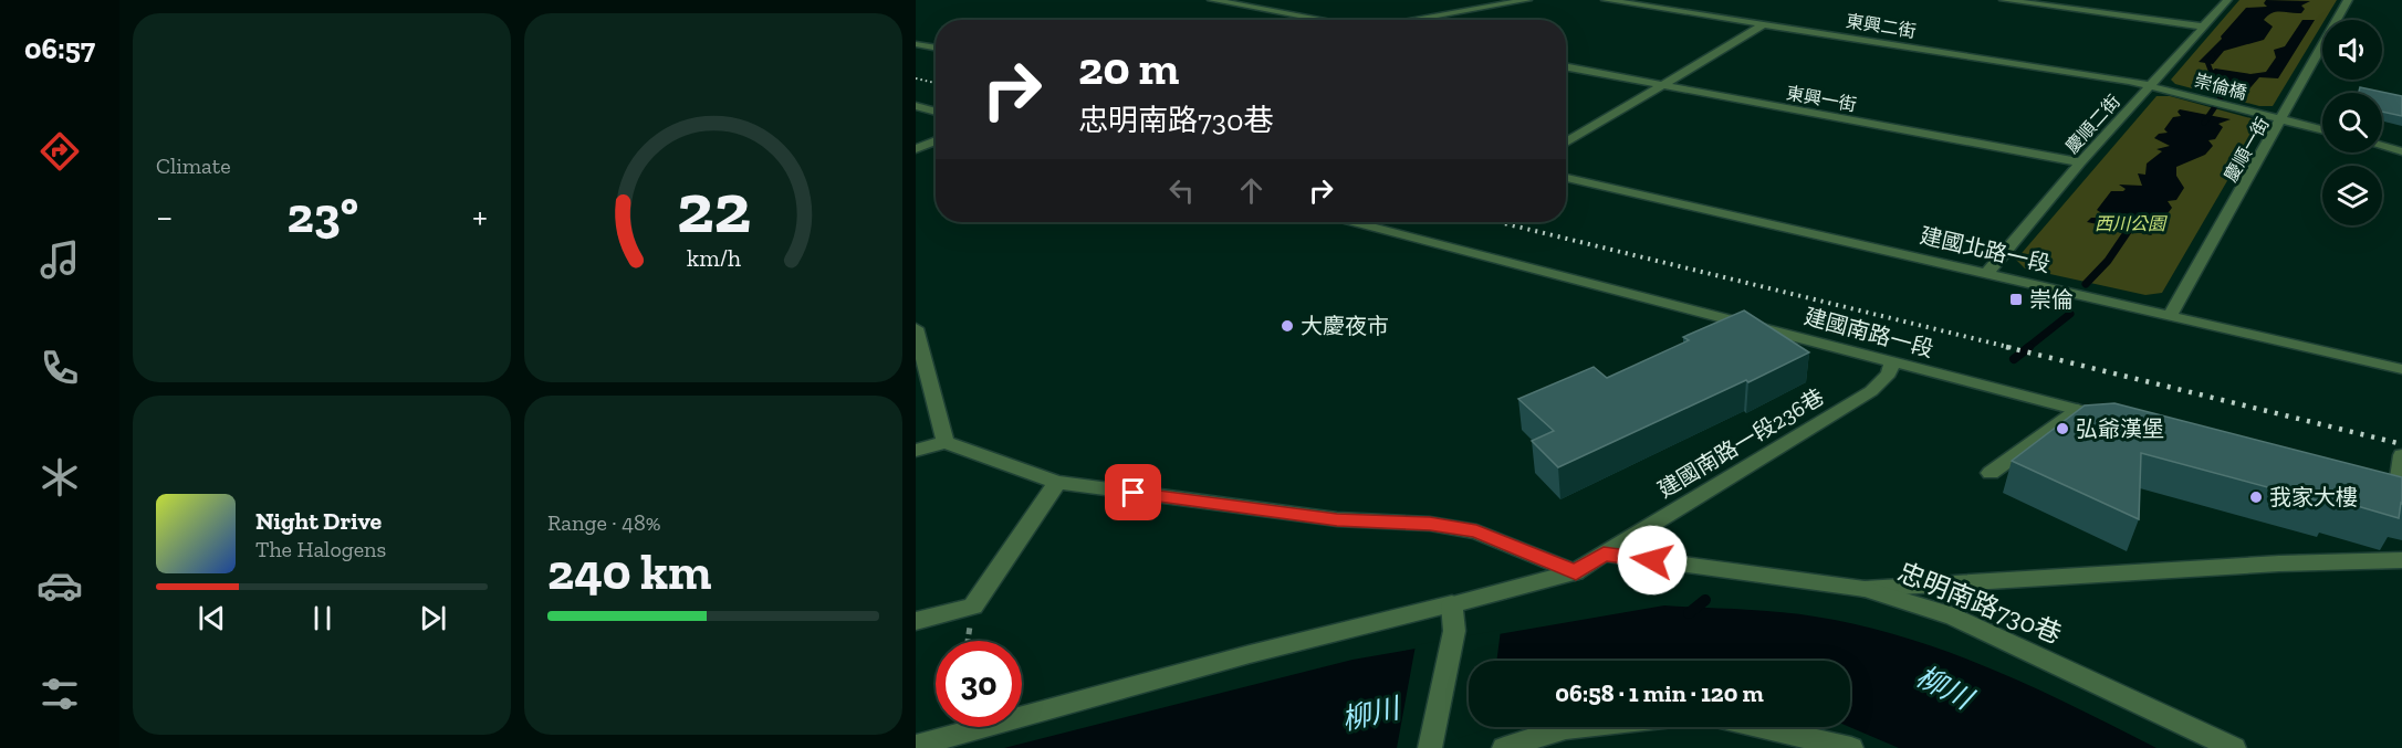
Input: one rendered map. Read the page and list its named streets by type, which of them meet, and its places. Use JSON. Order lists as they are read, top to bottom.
{
  "streets": {
    "street": [
      "東興二街",
      "崇倫橋",
      "東興一街",
      "慶順二街",
      "慶順一街",
      "建國北路一段",
      "建國南路一段",
      "建國南路一段236巷",
      "忠明南路730巷"
    ]
  },
  "crossings": [
    ["東興二街", "崇倫橋"],
    ["東興二街", "慶順二街"],
    ["崇倫橋", "慶順二街"],
    ["崇倫橋", "慶順一街"],
    ["東興一街", "慶順二街"],
    ["慶順二街", "建國北路一段"],
    ["慶順一街", "建國北路一段"],
    ["建國南路一段", "建國南路一段236巷"],
    ["建國南路一段236巷", "忠明南路730巷"]
  ],
  "water": ["柳川"],
  "parks": ["西川公園"],
  "places": {
    "transit": ["崇倫"],
    "other": ["大慶夜市", "弘爺漢堡", "我家大樓"]
  },
  "page": {
    "tabs": "06:57",
    "tile": [
      "Climate",
      ["Range · 48%", "240 km"]
    ],
    "turn": ["20 m", "忠明南路730巷"],
    "heat": ["−", "23°", "+"],
    "song": ["Night Drive", "The Halogens"],
    "limit": "30",
    "trip": "06:58 · 1 min · 120 m",
    "gauge": ["22", "km/h"]
  }
}
